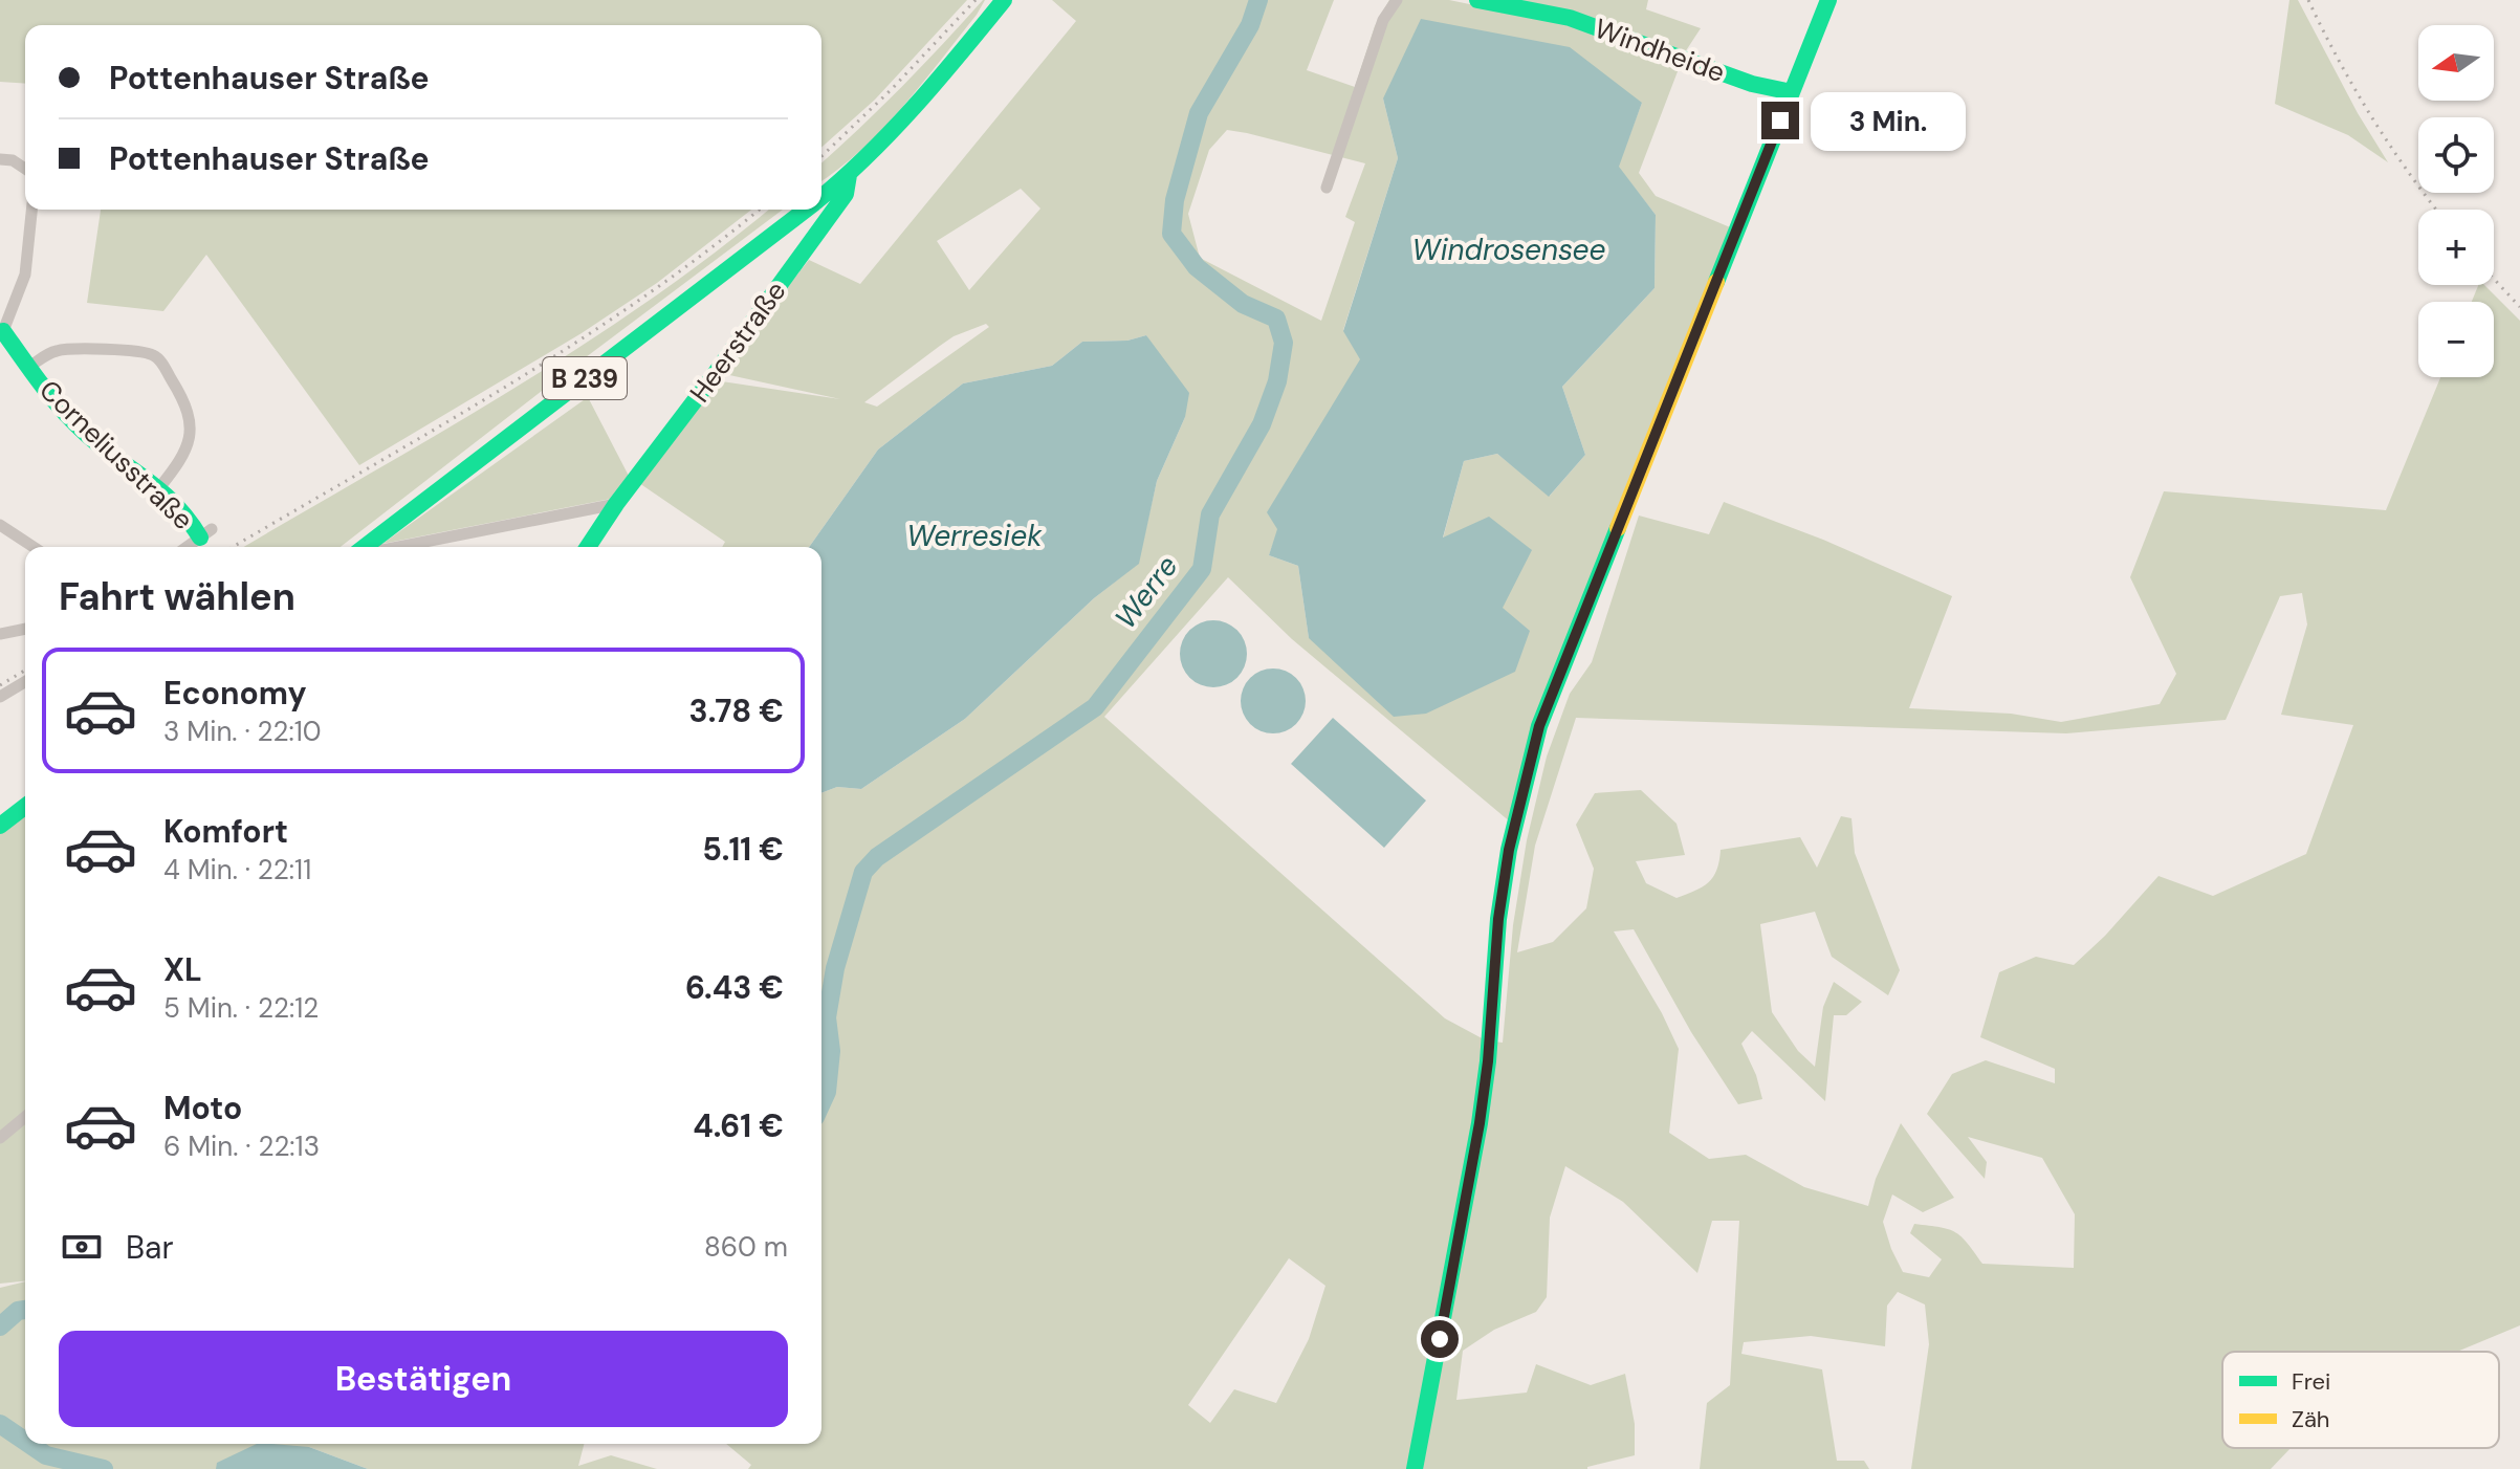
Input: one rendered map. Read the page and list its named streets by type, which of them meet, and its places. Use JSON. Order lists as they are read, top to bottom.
{
  "streets": {
    "street": [
      "Windheide",
      "Heerstraße",
      "B 239",
      "Corneliusstraße"
    ]
  },
  "crossings": [
    ["Heerstraße", "B 239"]
  ],
  "water": ["Windrosensee", "Werresiek", "Werre"],
  "legend": ["Frei", "Zäh"],
  "north": "left",
  "page": {
    "map_buttons": ["+", "−"],
    "banner": ["Pottenhauser Straße", "Pottenhauser Straße"],
    "bubble": "3 Min.",
    "heading": "Fahrt wählen",
    "list": [
      {
        "name": "Economy",
        "note": "3 Min. · 22:10",
        "value": "3.78 €"
      },
      {
        "name": "Komfort",
        "note": "4 Min. · 22:11",
        "value": "5.11 €"
      },
      {
        "name": "XL",
        "note": "5 Min. · 22:12",
        "value": "6.43 €"
      },
      {
        "name": "Moto",
        "note": "6 Min. · 22:13",
        "value": "4.61 €"
      }
    ],
    "pay": ["Bar", "860 m"],
    "buttons": "Bestätigen"
  }
}
